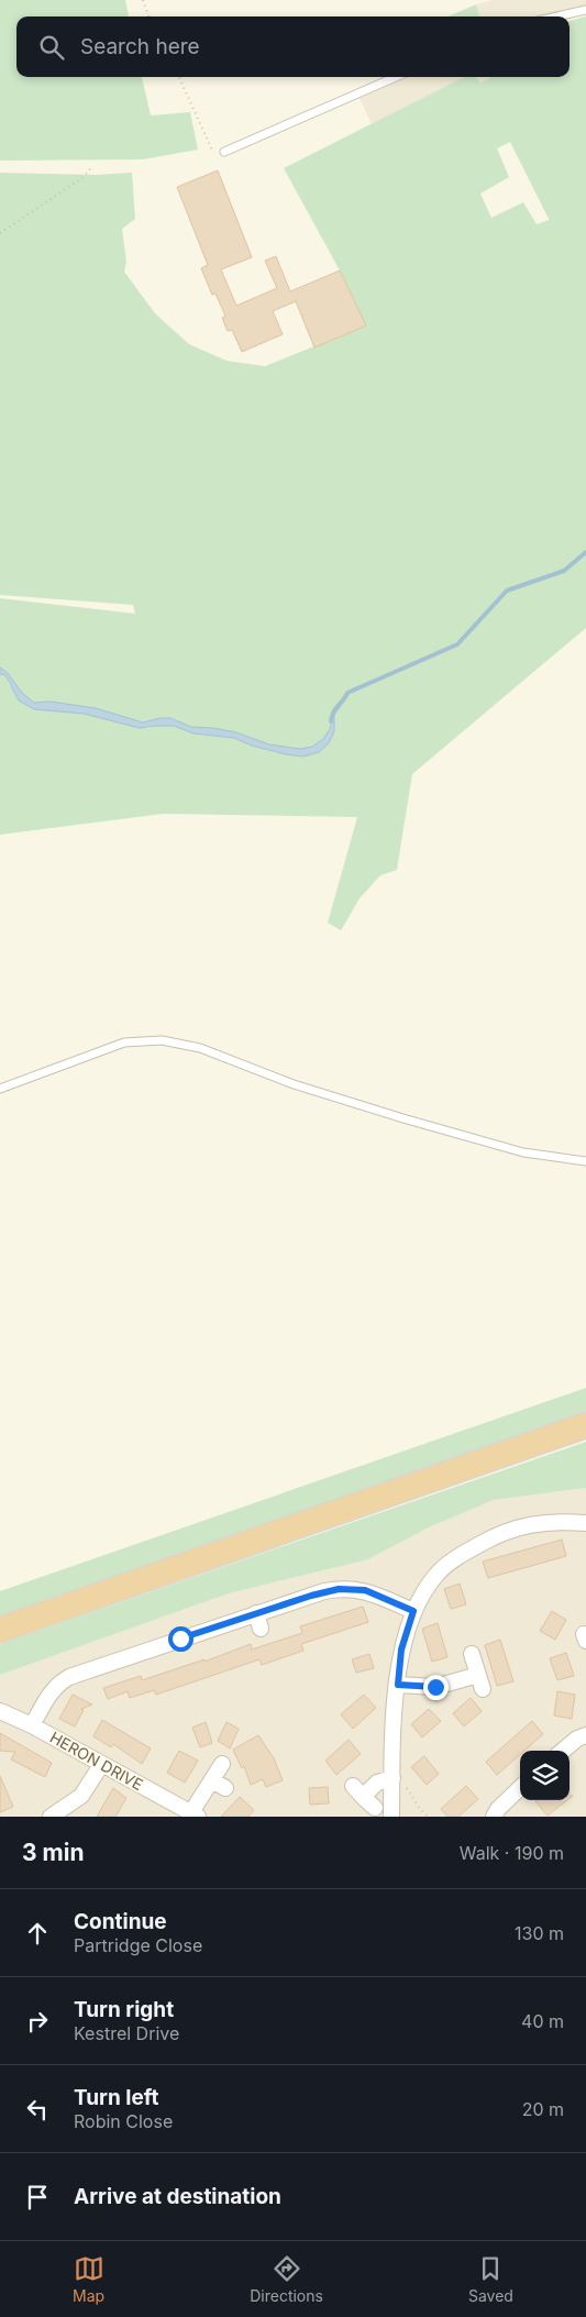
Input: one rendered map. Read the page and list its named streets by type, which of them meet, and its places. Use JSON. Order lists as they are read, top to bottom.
{
  "streets": {
    "street": ["HERON DRIVE"]
  },
  "page": {
    "search": "Search here",
    "heading": ["3 min", "Walk · 190 m"],
    "list": [
      ["Continue", "Partridge Close", "130 m"],
      ["Turn right", "Kestrel Drive", "40 m"],
      ["Turn left", "Robin Close", "20 m"],
      "Arrive at destination"
    ],
    "nav": ["Map", "Directions", "Saved"]
  }
}
